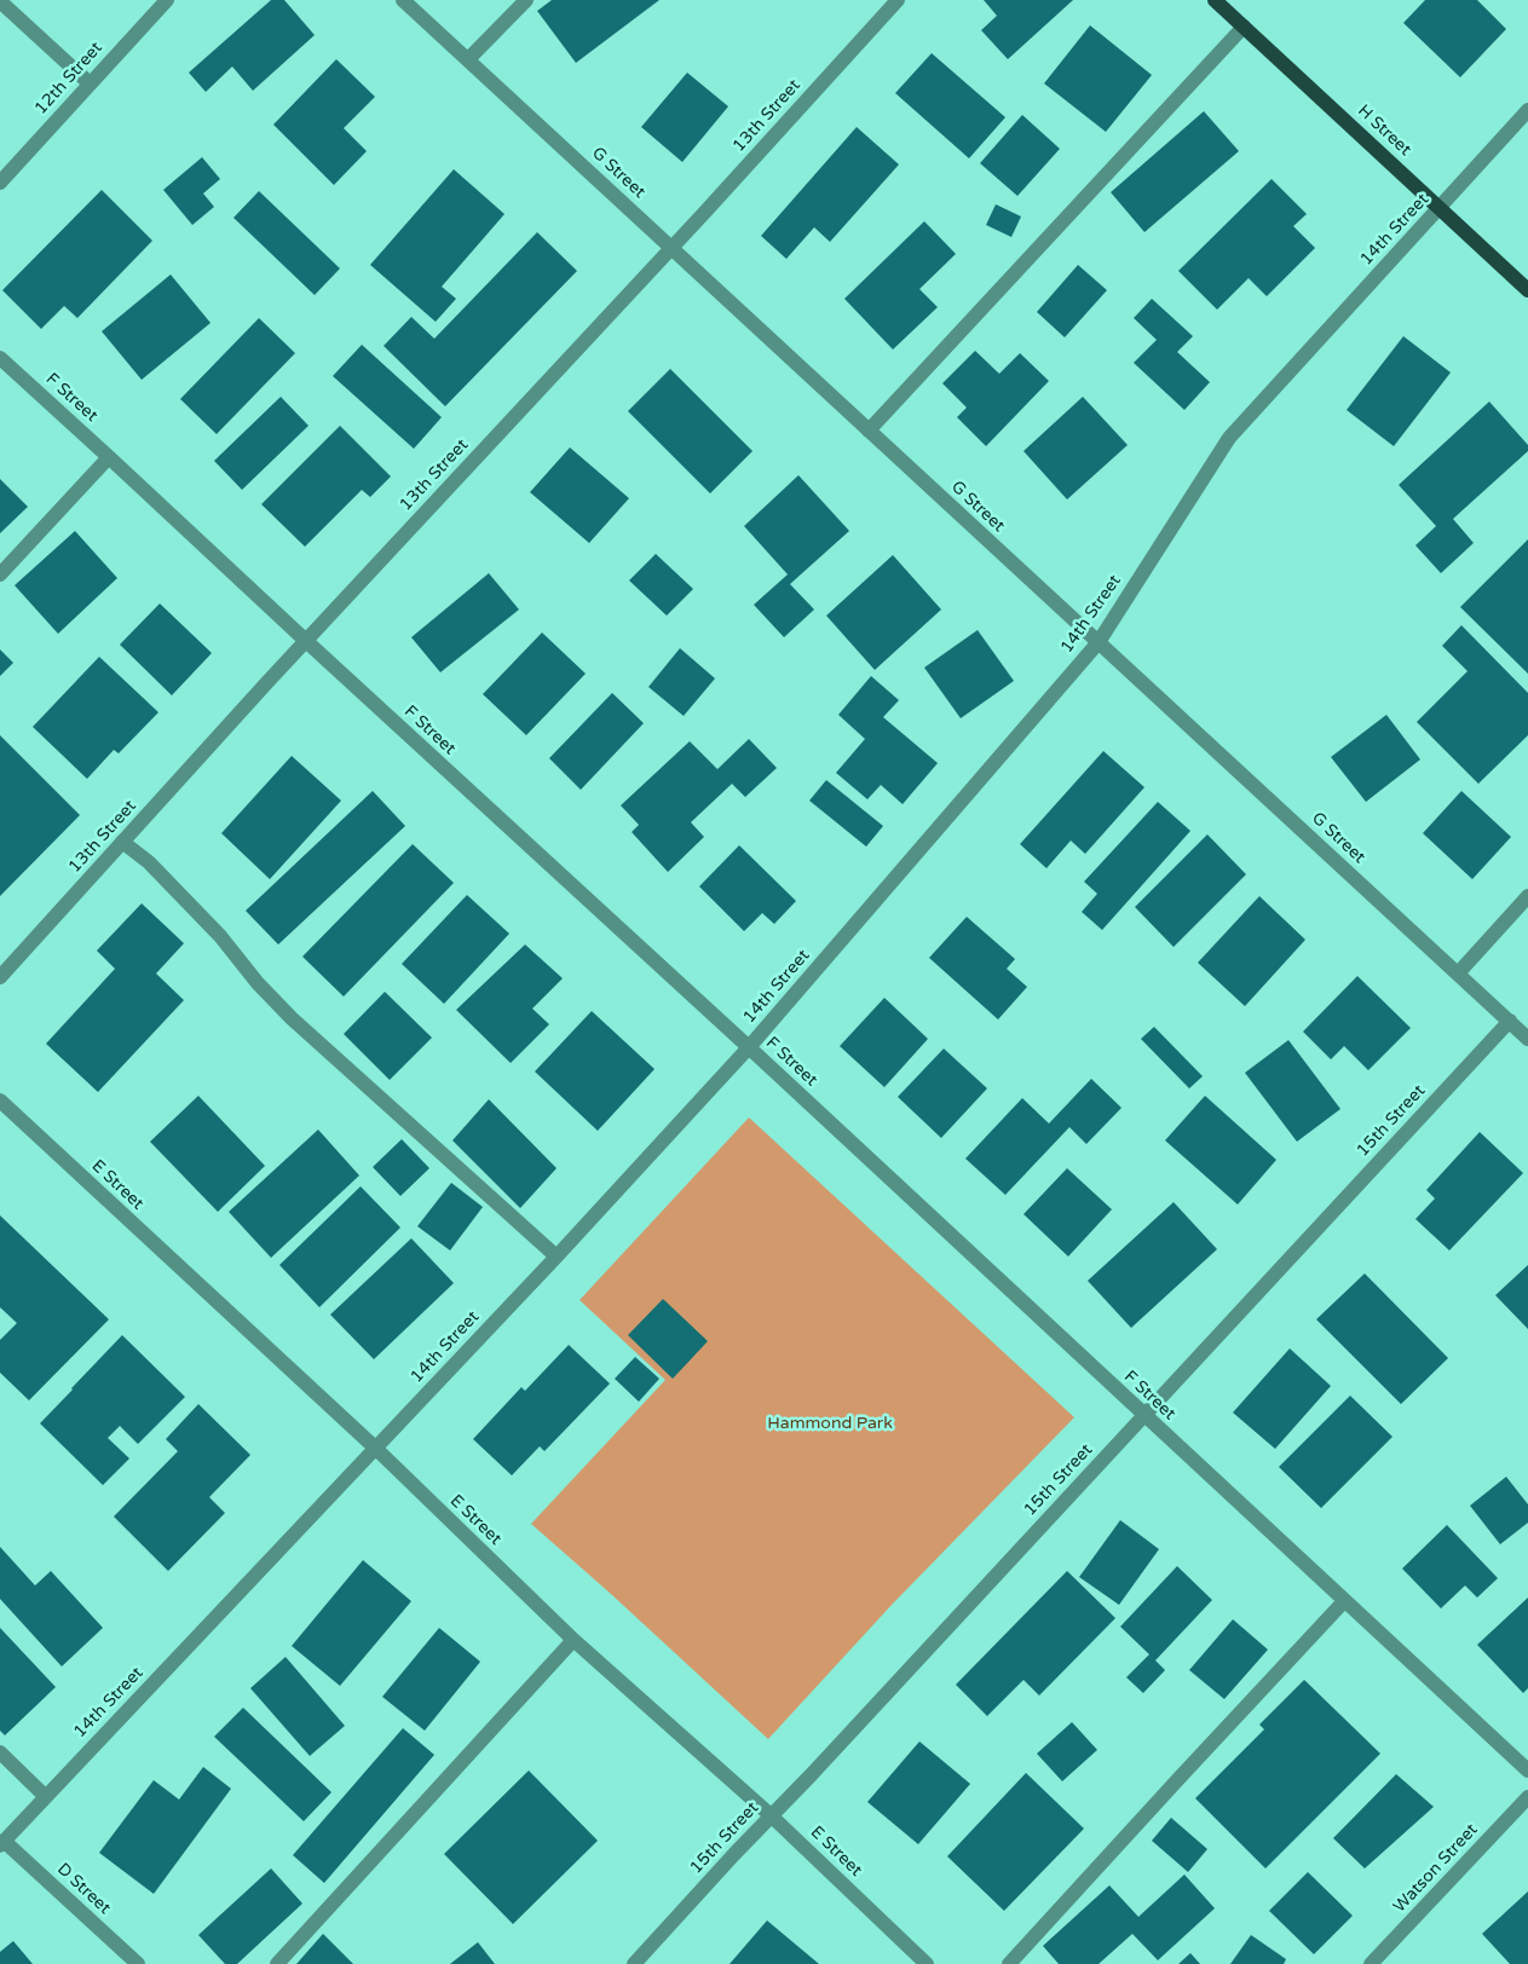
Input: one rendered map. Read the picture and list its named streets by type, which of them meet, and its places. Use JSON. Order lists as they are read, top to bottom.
{
  "streets": {
    "main road": ["H Street"],
    "street": [
      "12th Street",
      "13th Street",
      "G Street",
      "14th Street",
      "F Street",
      "15th Street",
      "E Street",
      "Watson Street",
      "D Street"
    ]
  },
  "crossings": [
    ["13th Street", "G Street"],
    ["13th Street", "F Street"],
    ["H Street", "14th Street"],
    ["G Street", "14th Street"],
    ["G Street", "15th Street"],
    ["14th Street", "F Street"],
    ["14th Street", "E Street"],
    ["14th Street", "D Street"],
    ["F Street", "15th Street"],
    ["15th Street", "E Street"]
  ],
  "parks": ["Hammond Park"]
}
